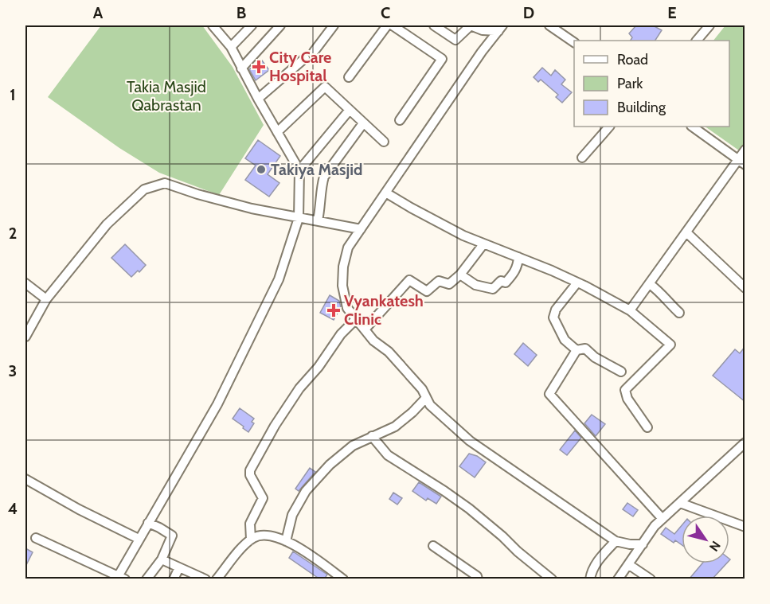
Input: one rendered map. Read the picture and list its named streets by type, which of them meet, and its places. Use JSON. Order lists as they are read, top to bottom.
{
  "parks": ["Takia Masjid Qabrastan"],
  "places": {
    "health": ["City Care Hospital", "Vyankatesh Clinic"],
    "other": ["Takiya Masjid"]
  },
  "legend": ["Road", "Park", "Building"],
  "north": "bottom right",
  "grid": {
    "columns": [
      "A",
      "B",
      "C",
      "D",
      "E"
    ],
    "rows": [
      "1",
      "2",
      "3",
      "4"
    ]
  }
}
